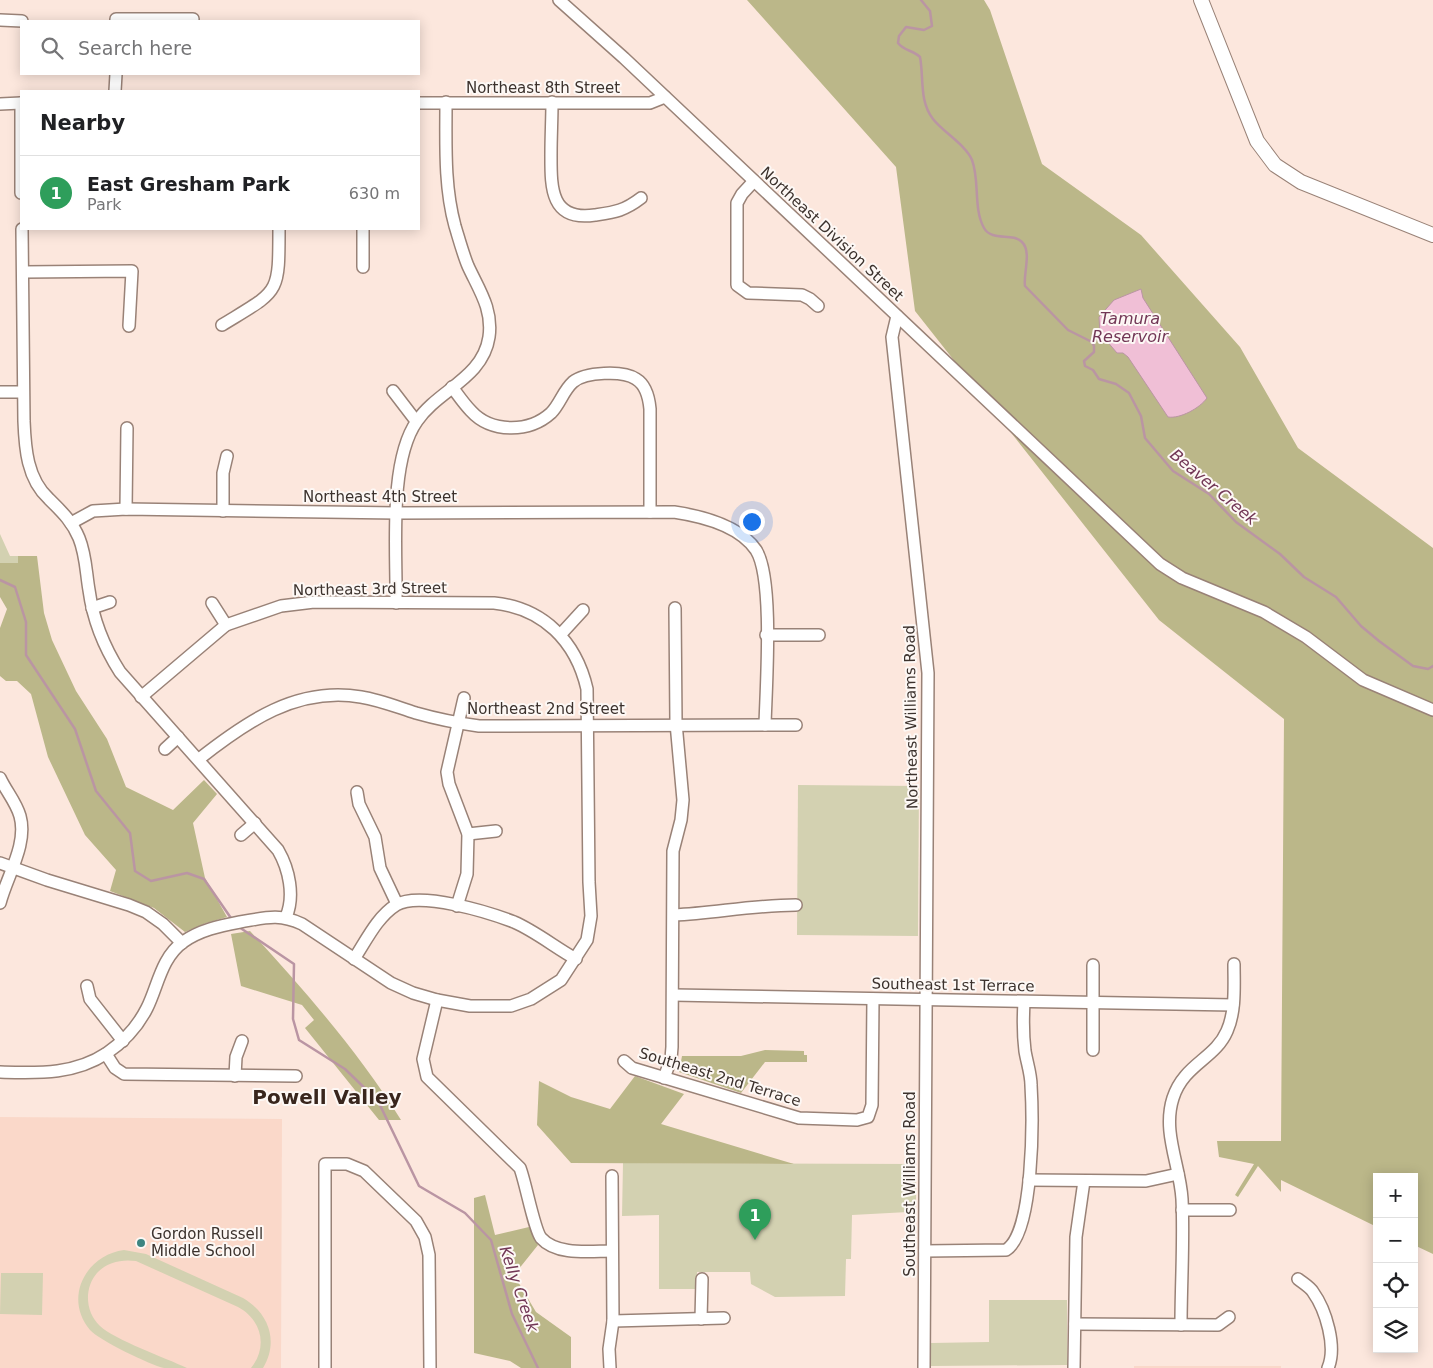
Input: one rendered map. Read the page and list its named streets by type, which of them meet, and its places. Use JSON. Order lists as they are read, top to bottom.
{
  "streets": {
    "street": [
      "Northeast 8th Street",
      "Northeast Division Street",
      "Northeast 4th Street",
      "Northeast 3rd Street",
      "Northeast 2nd Street",
      "Northeast Williams Road",
      "Southeast 1st Terrace",
      "Southeast 2nd Terrace",
      "Southeast Williams Road"
    ]
  },
  "crossings": [
    ["Northeast 8th Street", "Northeast Division Street"],
    ["Northeast Division Street", "Northeast Williams Road"],
    ["Northeast 4th Street", "Northeast 2nd Street"],
    ["Northeast 3rd Street", "Northeast 2nd Street"],
    ["Northeast Williams Road", "Southeast 1st Terrace"],
    ["Northeast Williams Road", "Southeast Williams Road"],
    ["Southeast 1st Terrace", "Southeast 2nd Terrace"],
    ["Southeast 1st Terrace", "Southeast Williams Road"]
  ],
  "districts": ["Powell Valley"],
  "water": ["Tamura Reservoir", "Beaver Creek", "Kelly Creek"],
  "places": ["Gordon Russell Middle School"],
  "page": {
    "search": "Search here",
    "heading": "Nearby",
    "list": [
      {
        "mark": "1",
        "name": "East Gresham Park",
        "note": "Park",
        "value": "630 m"
      }
    ],
    "map_buttons": ["+", "−"],
    "pins": "1"
  }
}
